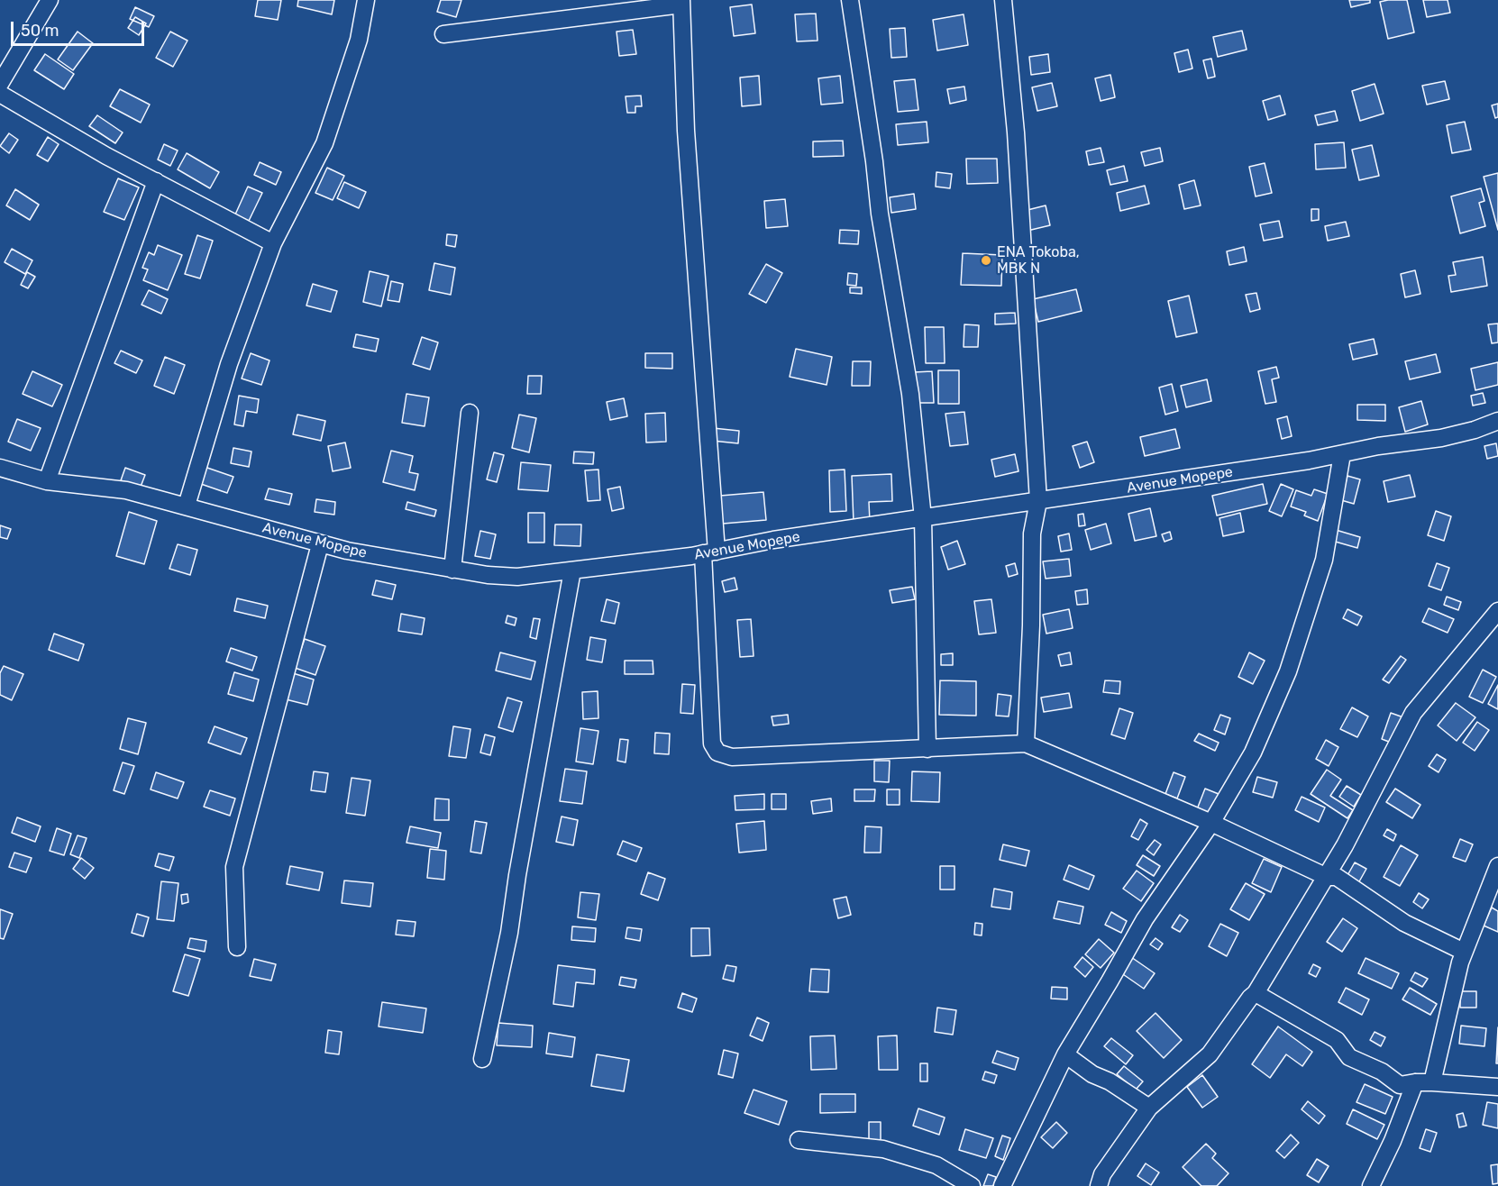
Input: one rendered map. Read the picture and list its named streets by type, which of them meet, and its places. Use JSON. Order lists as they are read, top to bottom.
{
  "streets": {
    "street": ["Avenue Mopepe"]
  },
  "places": ["ENA Tokoba, MBK N"],
  "scale_bar": "50 m"
}
